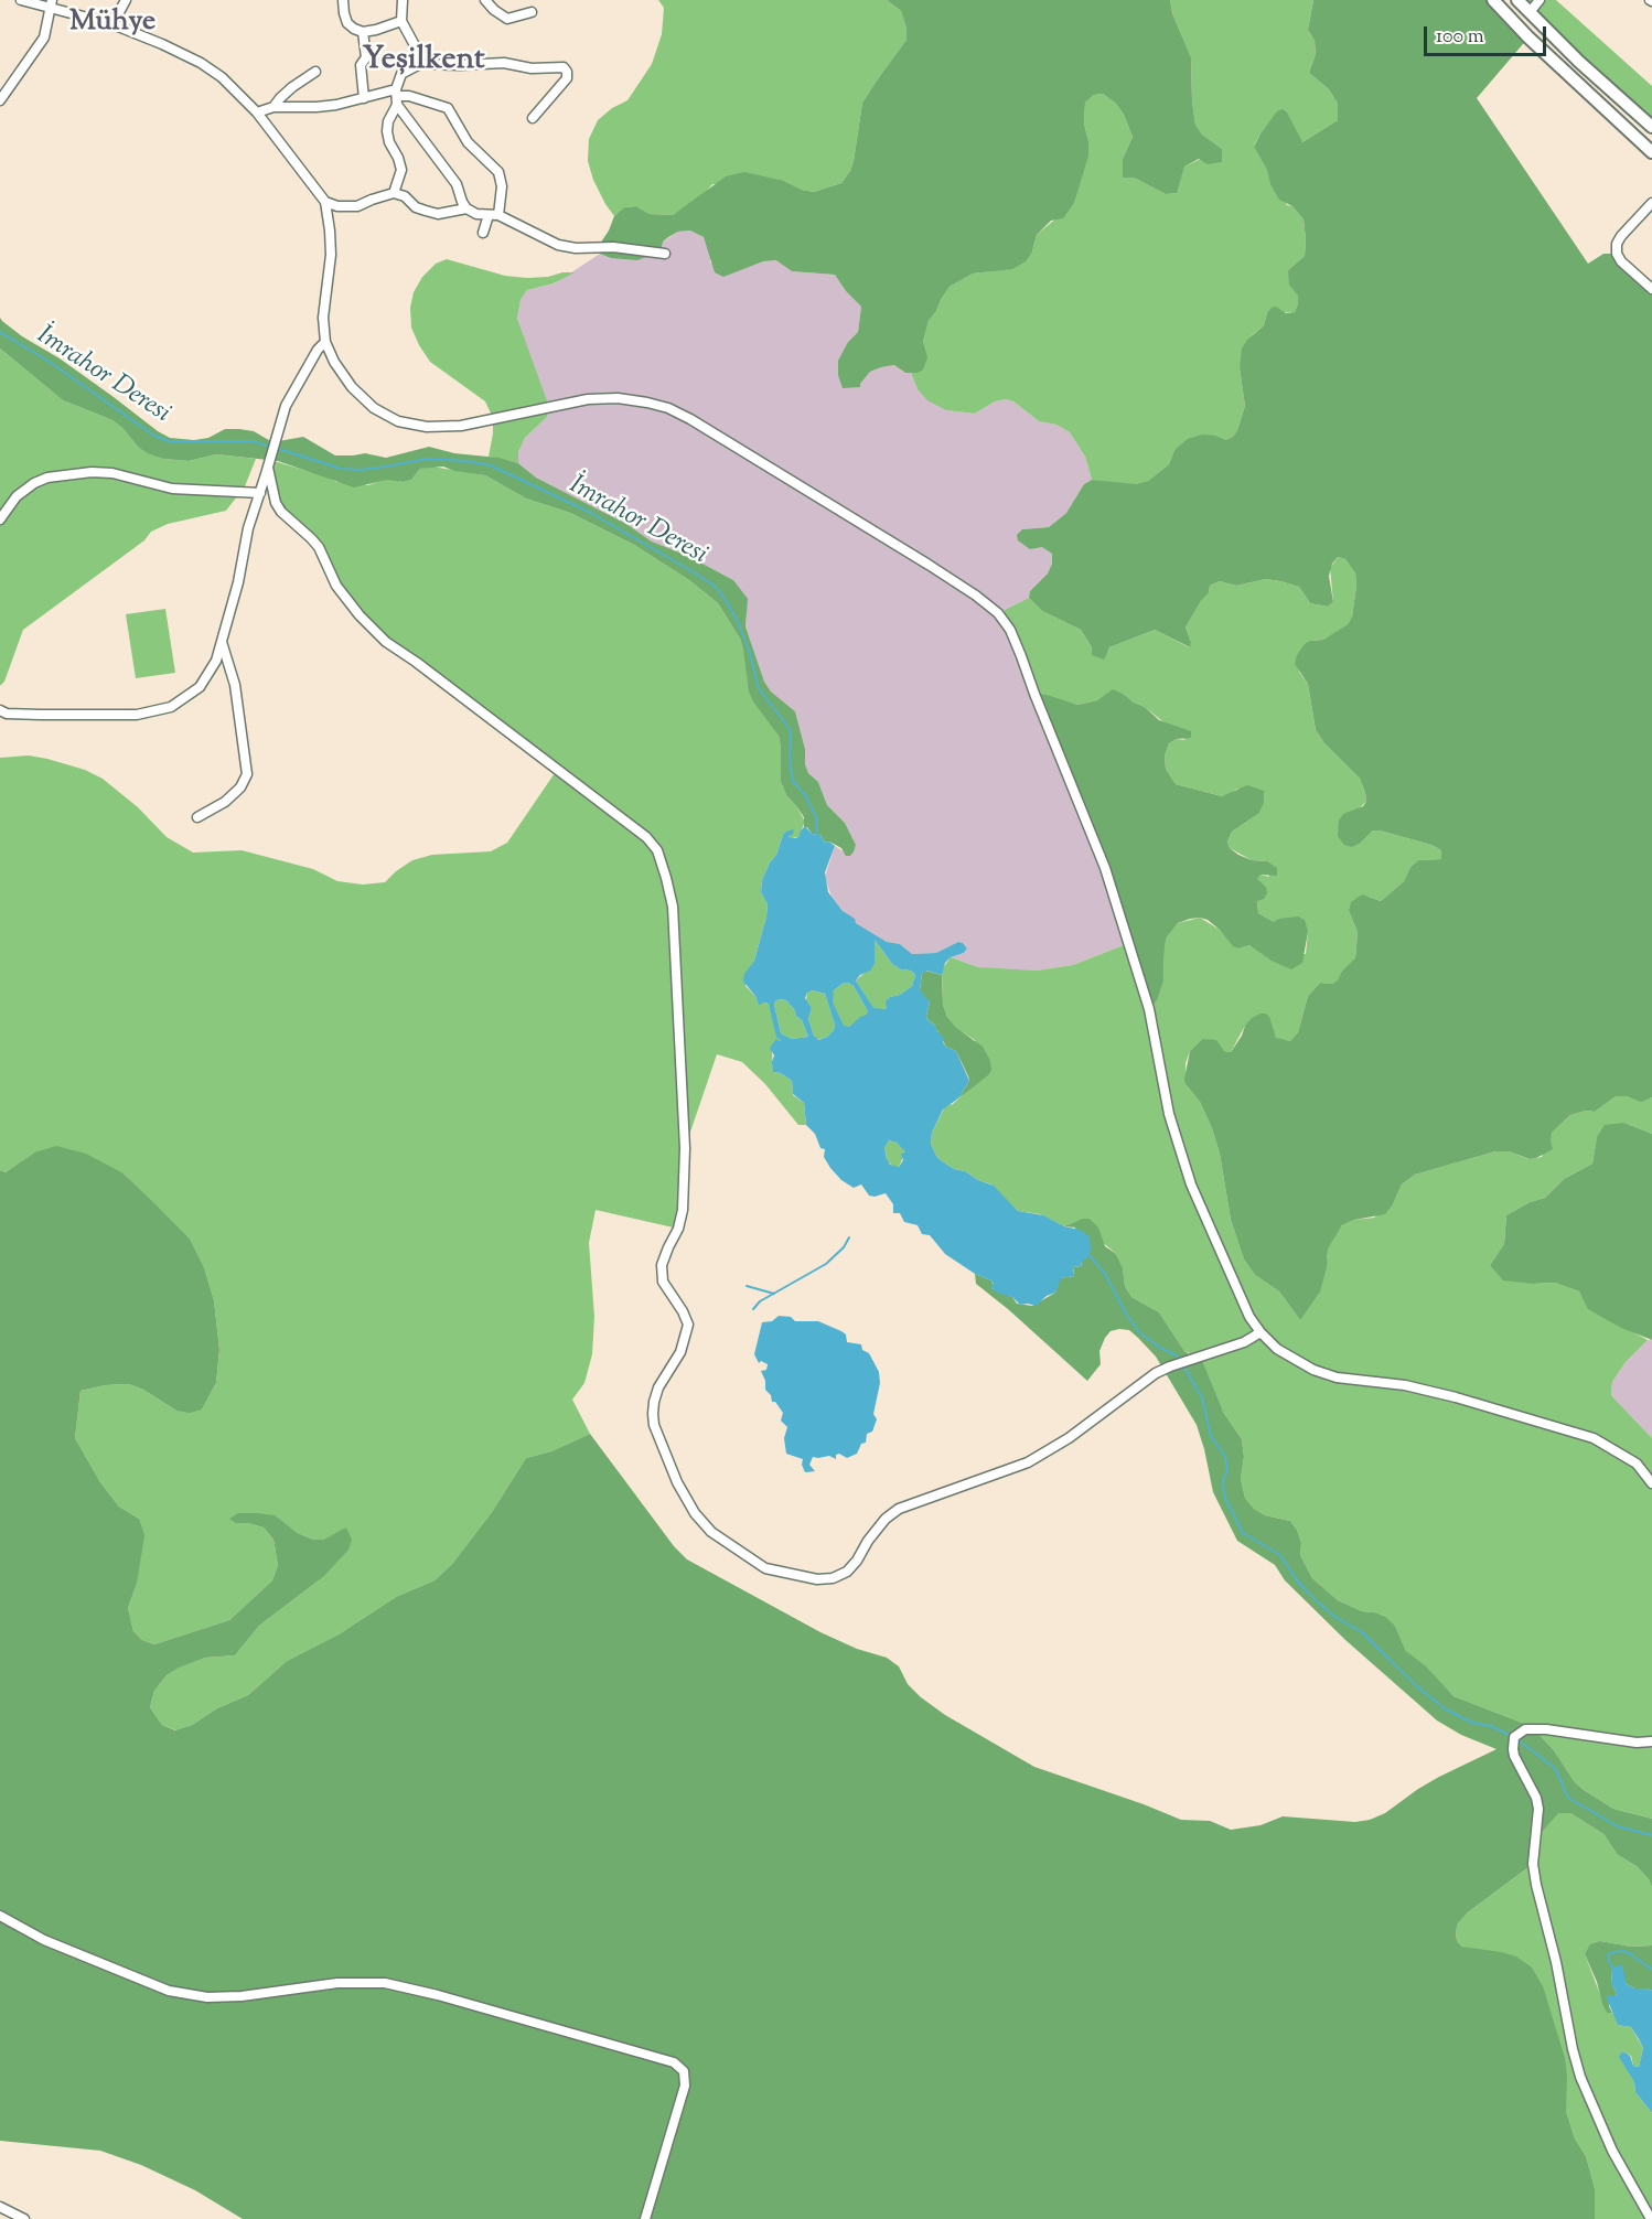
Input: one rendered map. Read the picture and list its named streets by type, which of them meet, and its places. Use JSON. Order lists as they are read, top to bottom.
{
  "districts": ["Mühye", "Yeşilkent"],
  "water": ["İmrahor Deresi"],
  "scale_bar": "100 m"
}
